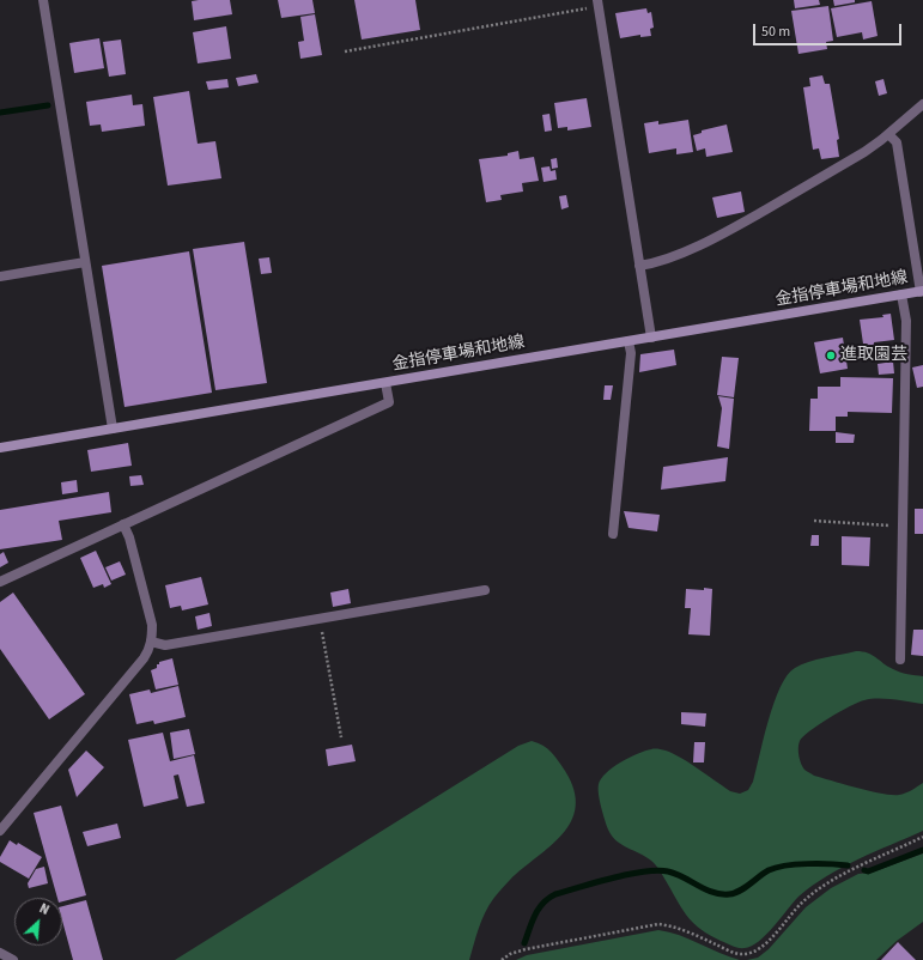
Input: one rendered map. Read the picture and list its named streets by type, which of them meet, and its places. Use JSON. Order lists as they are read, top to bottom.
{
  "streets": {
    "main road": ["金指停車場和地線"]
  },
  "places": ["進取園芸"],
  "scale_bar": "50 m",
  "north": "top right"
}
